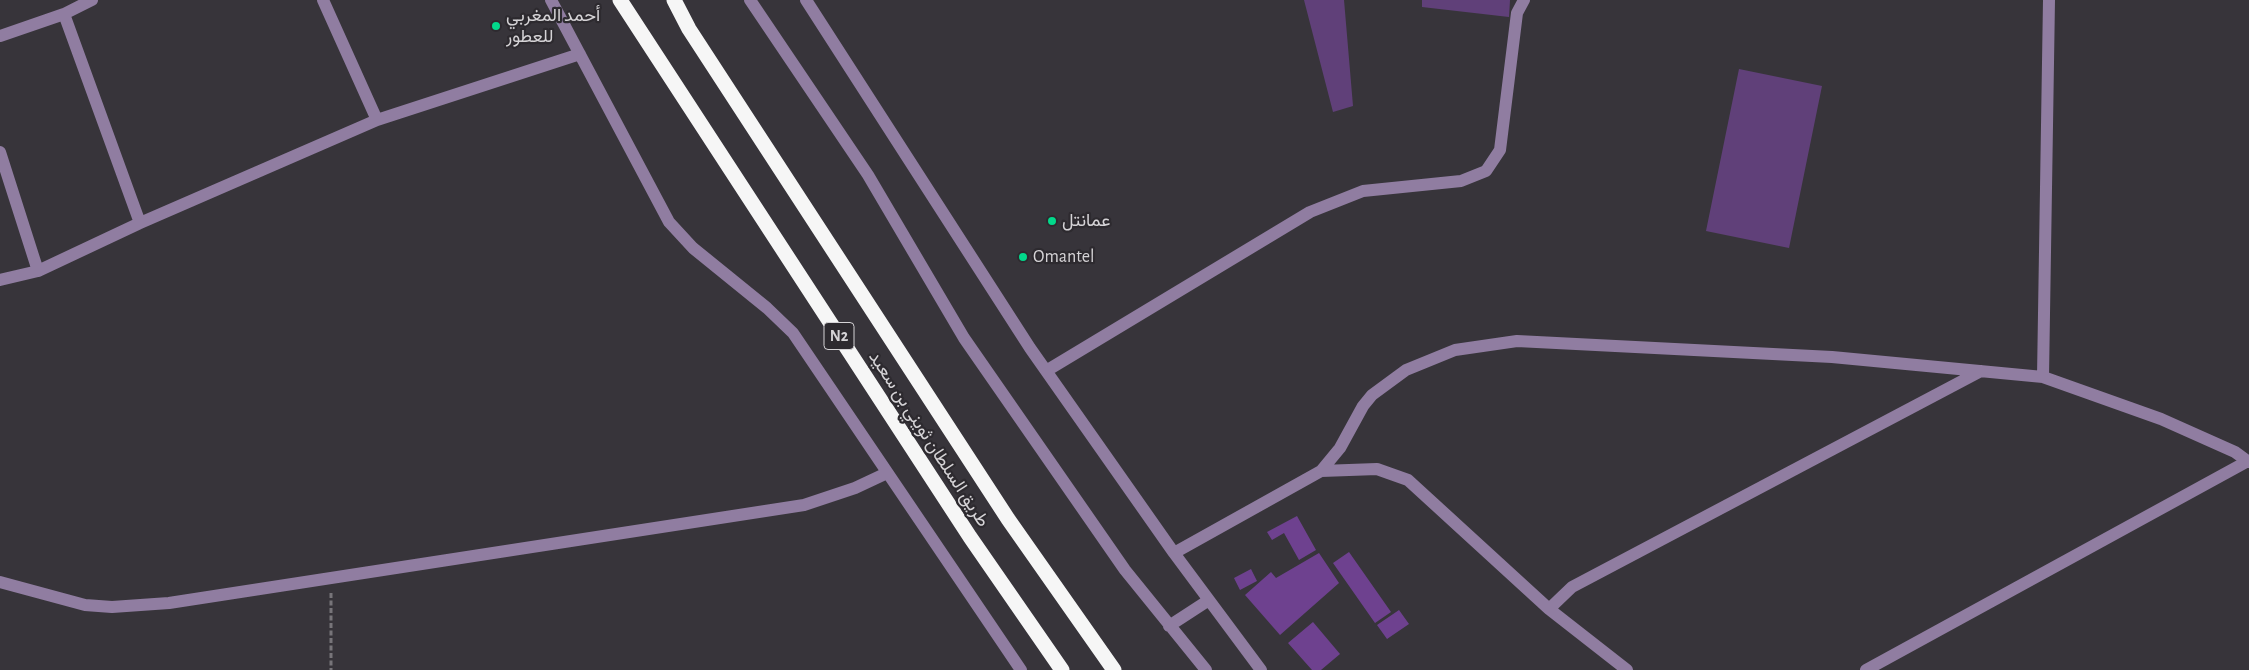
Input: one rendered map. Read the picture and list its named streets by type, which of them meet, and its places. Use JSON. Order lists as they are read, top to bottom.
{
  "streets": {
    "highway": ["N2", "طريق السلطان ثويني بن سعيد"]
  },
  "places": ["أحمد المغربي للعطور", "عمانتل", "Omantel"]
}
